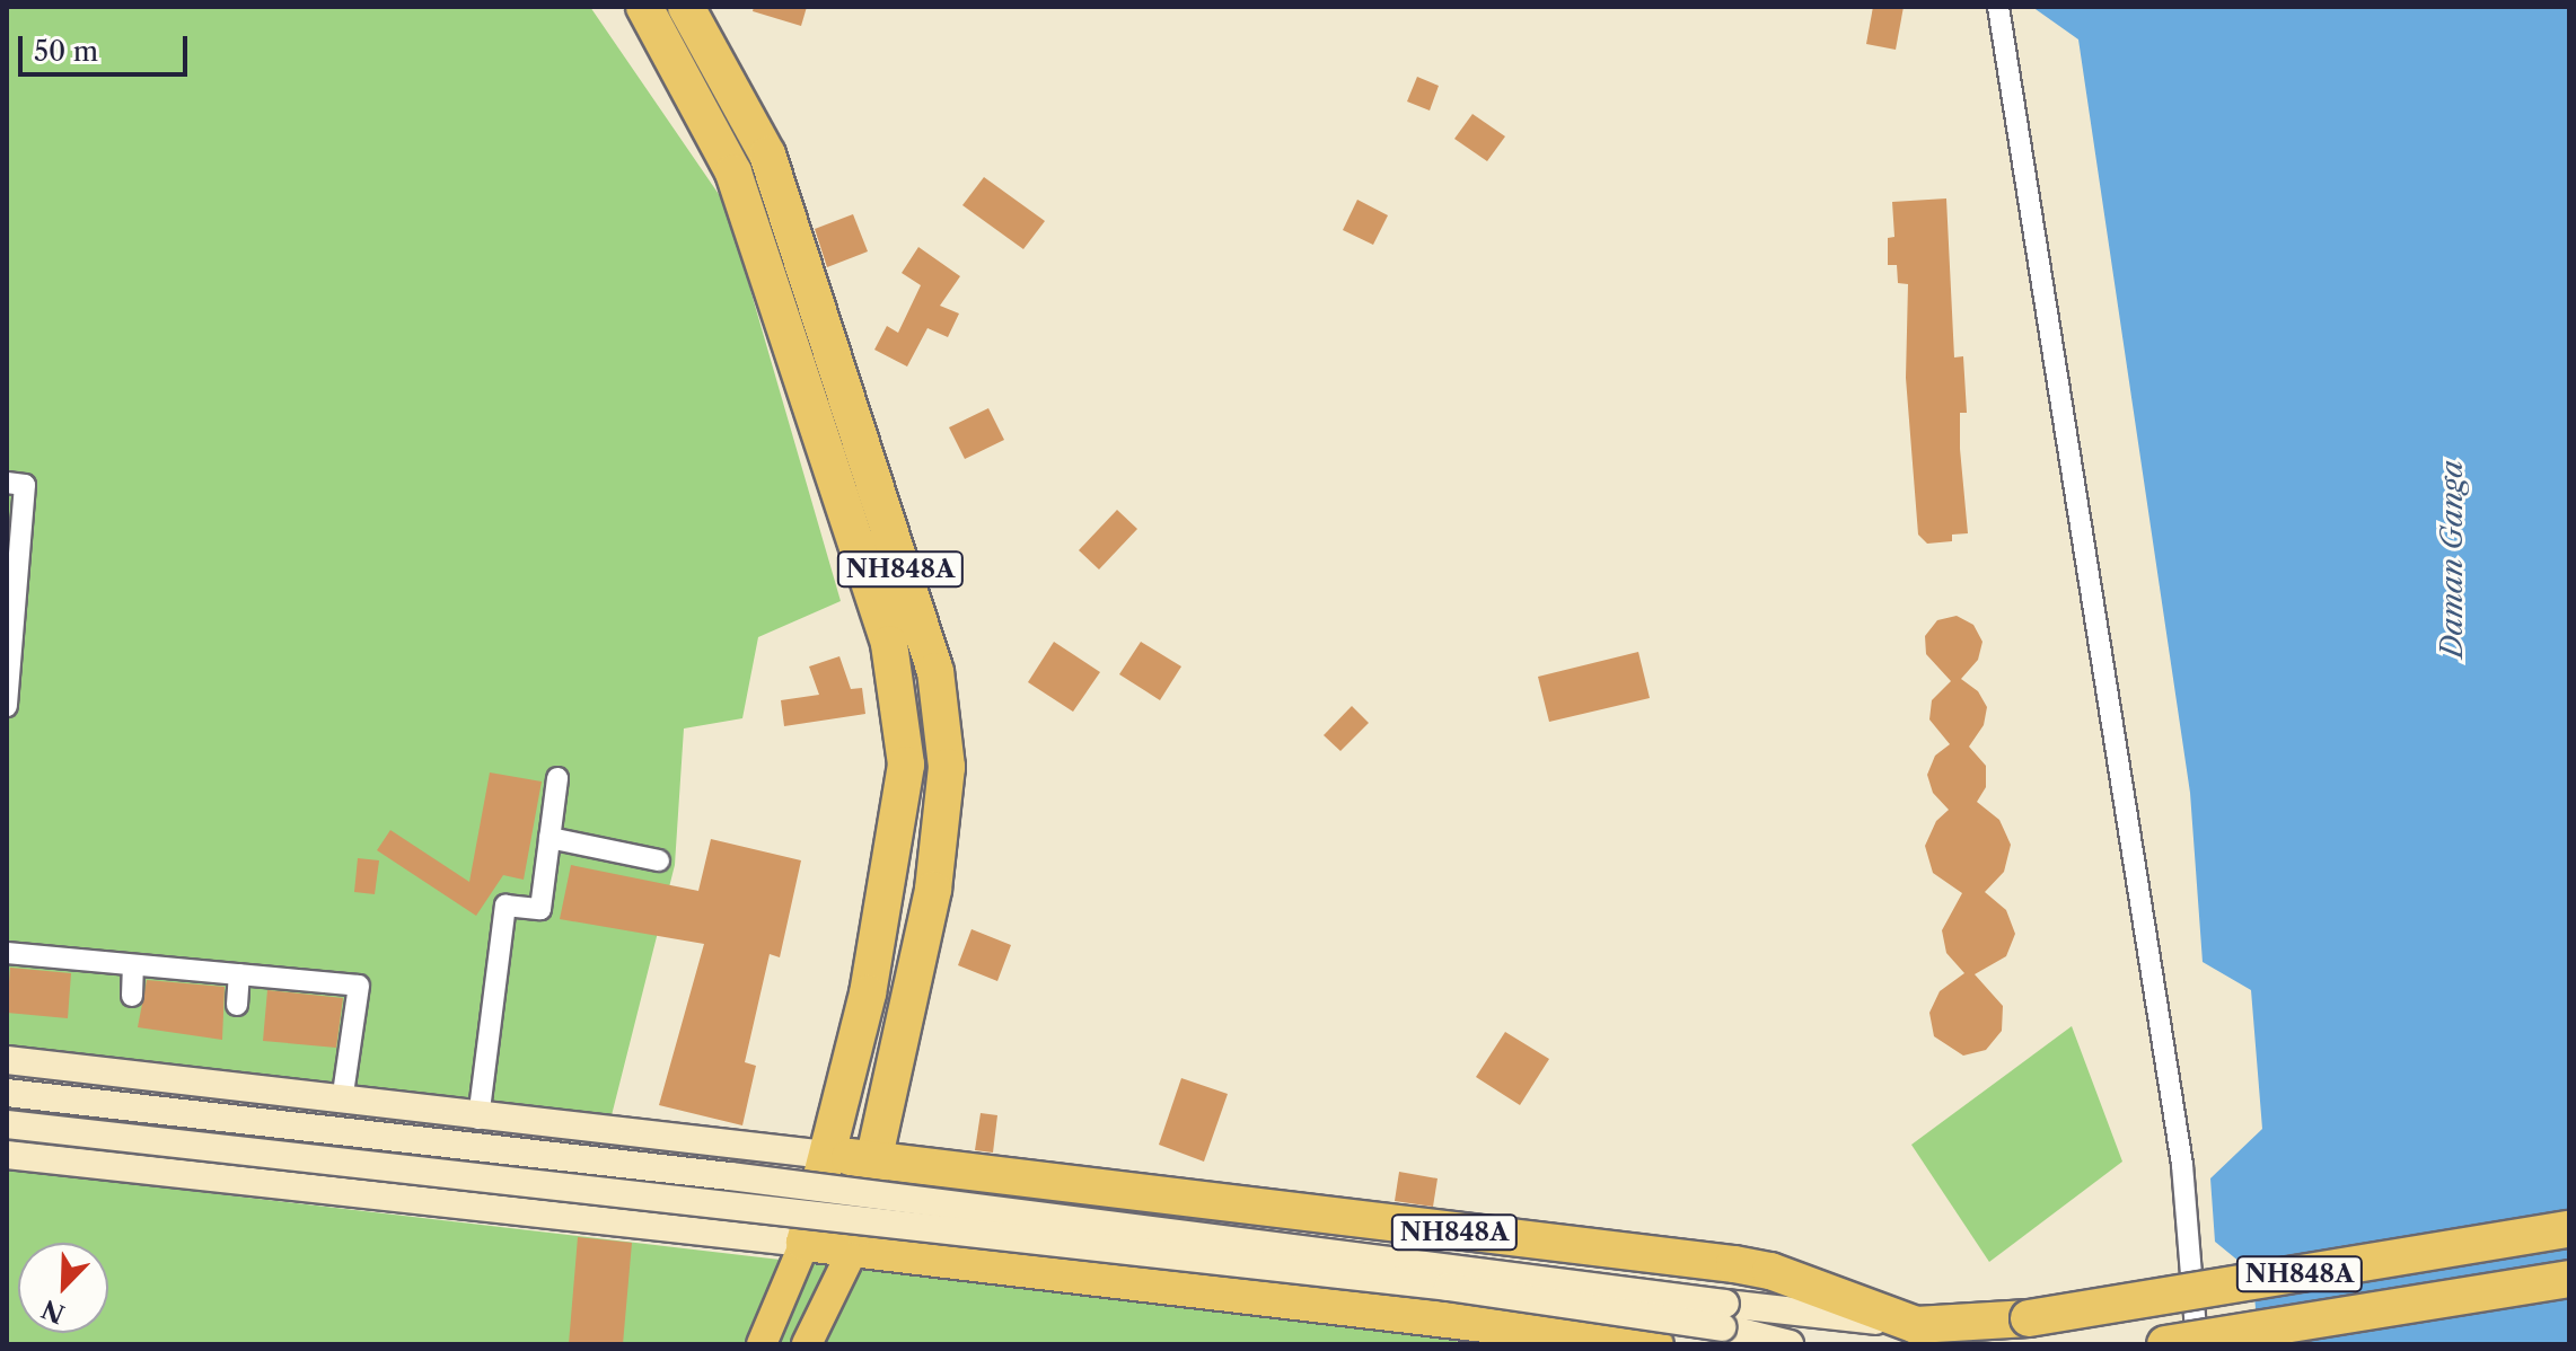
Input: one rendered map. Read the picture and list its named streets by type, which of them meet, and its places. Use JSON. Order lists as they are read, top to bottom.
{
  "streets": {
    "highway": ["NH848A"]
  },
  "water": ["Daman Ganga"],
  "scale_bar": "50 m",
  "north": "bottom left"
}
